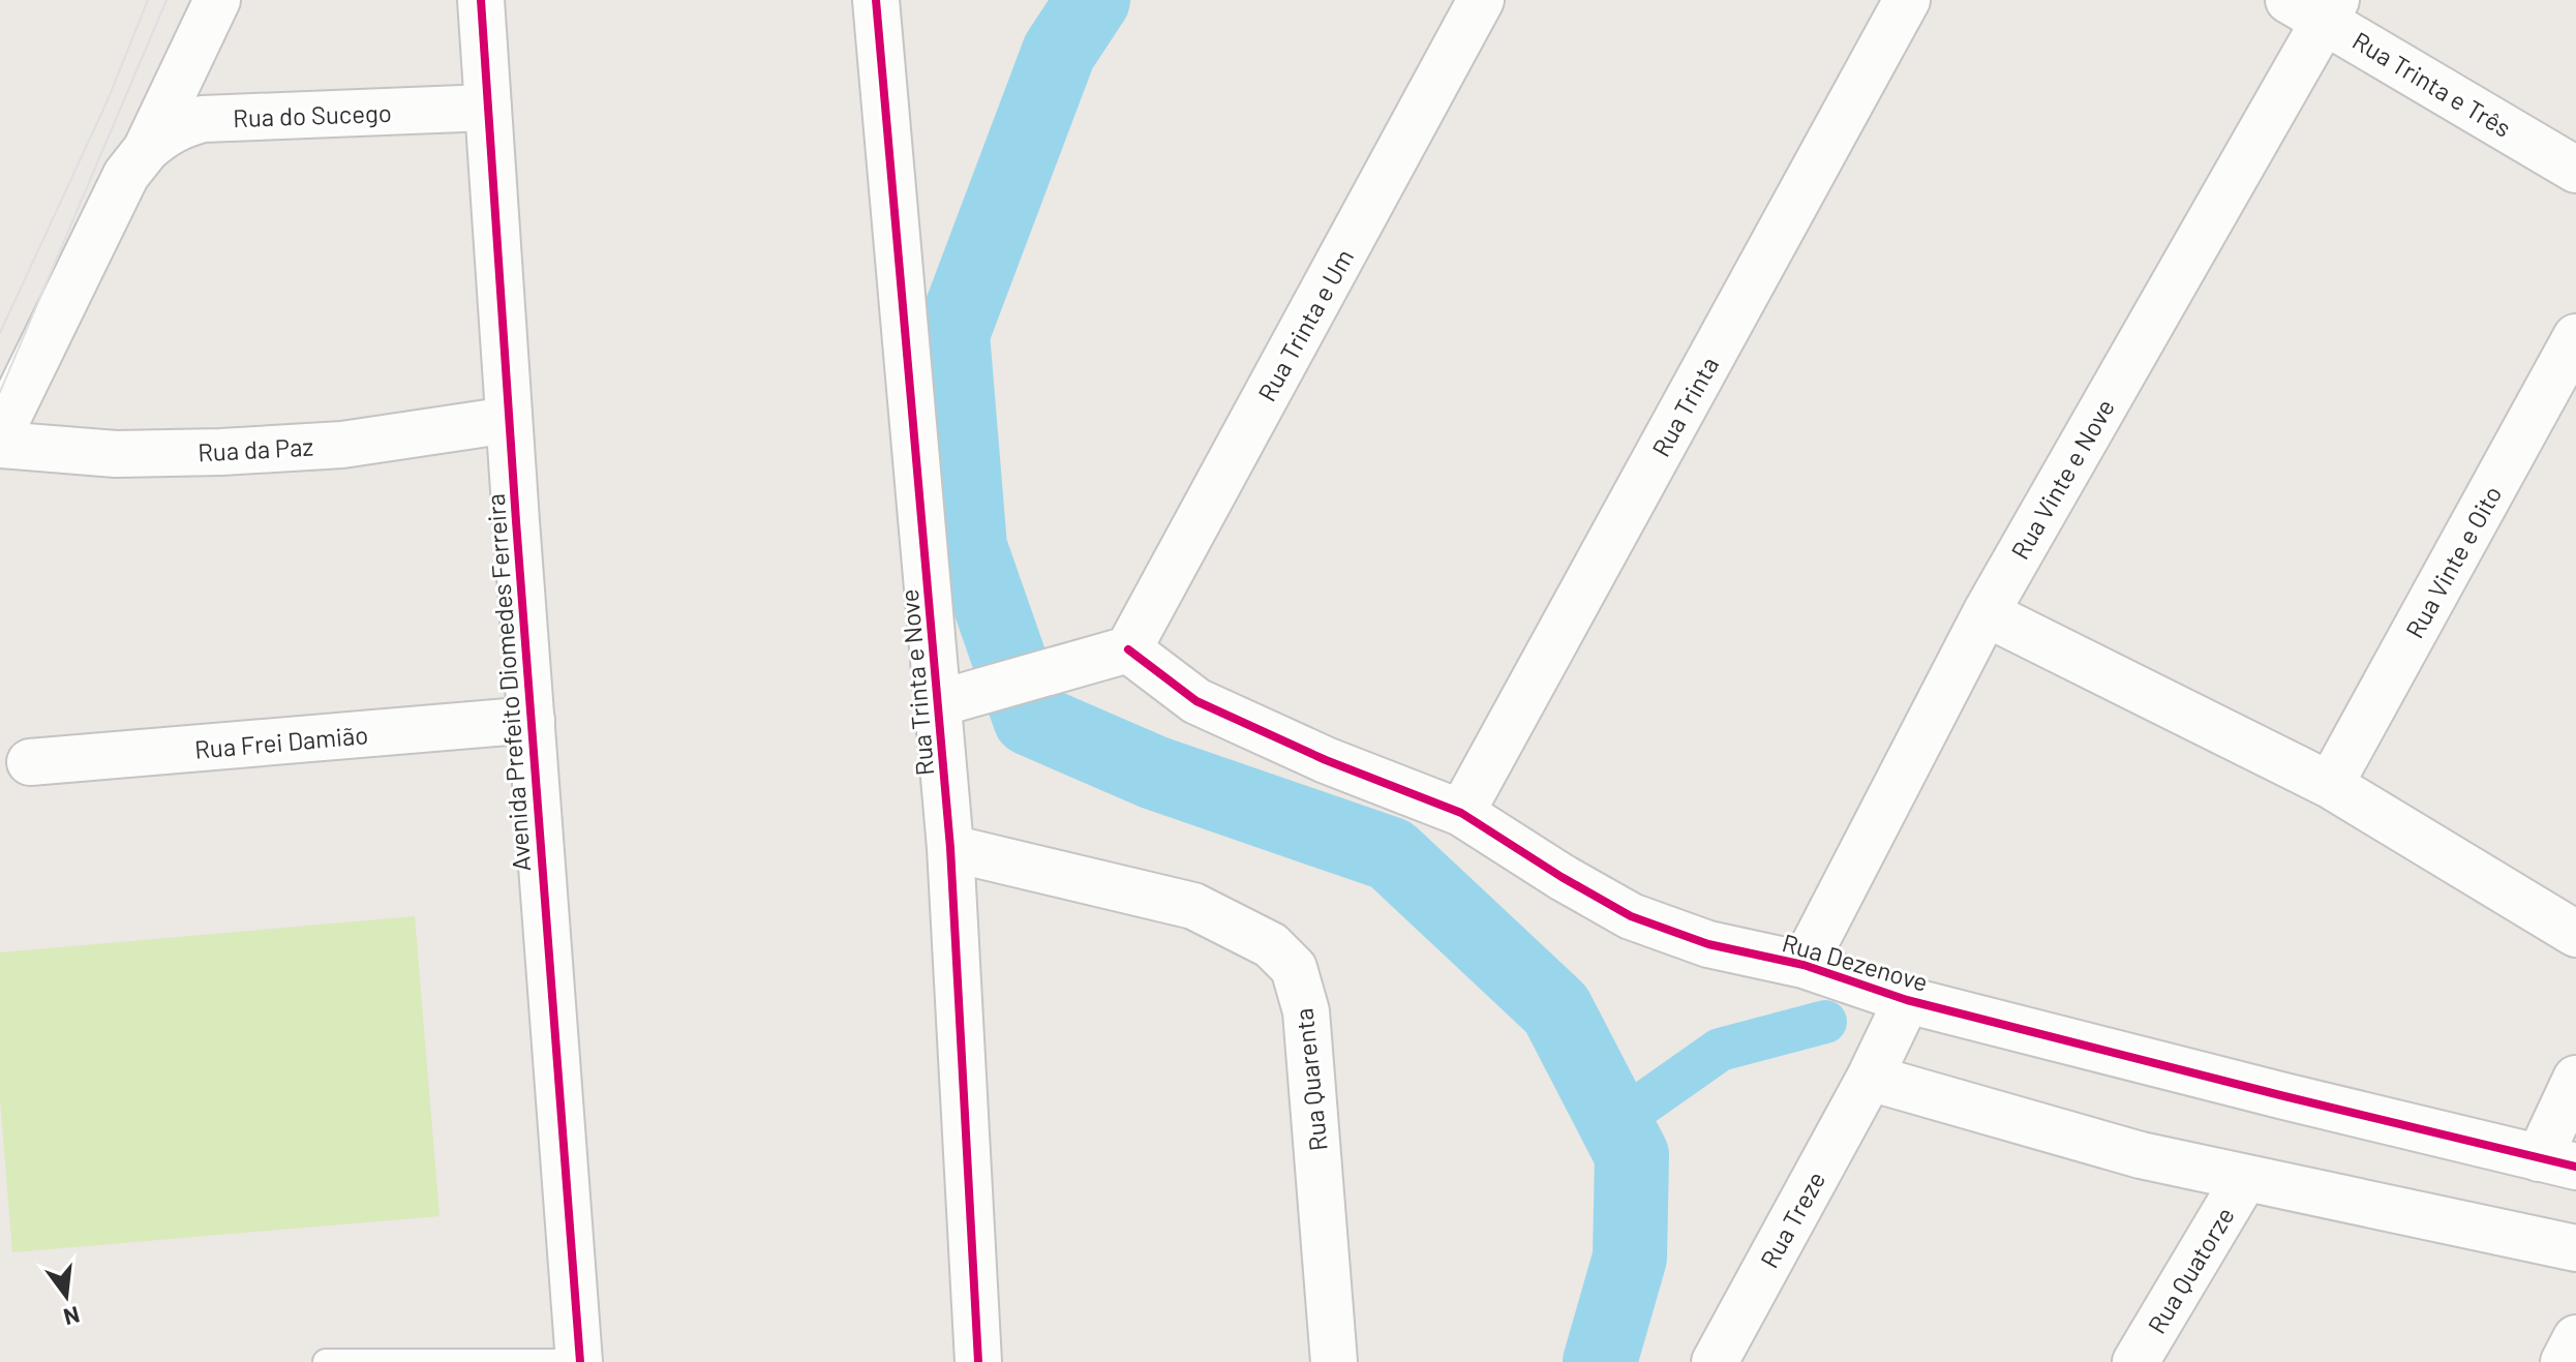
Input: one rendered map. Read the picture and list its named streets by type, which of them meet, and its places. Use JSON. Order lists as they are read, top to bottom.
{
  "streets": {
    "street": [
      "Rua Trinta e Três",
      "Rua do Sucego",
      "Rua Trinta e Um",
      "Rua Trinta",
      "Rua da Paz",
      "Rua Vinte e Nove",
      "Rua Vinte e Oito",
      "Avenida Prefeito Diomedes Ferreira",
      "Rua Trinta e Nove",
      "Rua Frei Damião",
      "Rua Dezenove",
      "Rua Quarenta",
      "Rua Treze",
      "Rua Quatorze"
    ]
  },
  "crossings": [
    ["Rua Trinta e Três", "Rua Vinte e Nove"],
    ["Rua do Sucego", "Avenida Prefeito Diomedes Ferreira"],
    ["Rua Trinta e Um", "Rua Dezenove"],
    ["Rua Trinta", "Rua Dezenove"],
    ["Rua da Paz", "Avenida Prefeito Diomedes Ferreira"],
    ["Rua Vinte e Nove", "Rua Dezenove"],
    ["Avenida Prefeito Diomedes Ferreira", "Rua Frei Damião"],
    ["Rua Trinta e Nove", "Rua Quarenta"],
    ["Rua Dezenove", "Rua Treze"]
  ],
  "north": "bottom"
}
